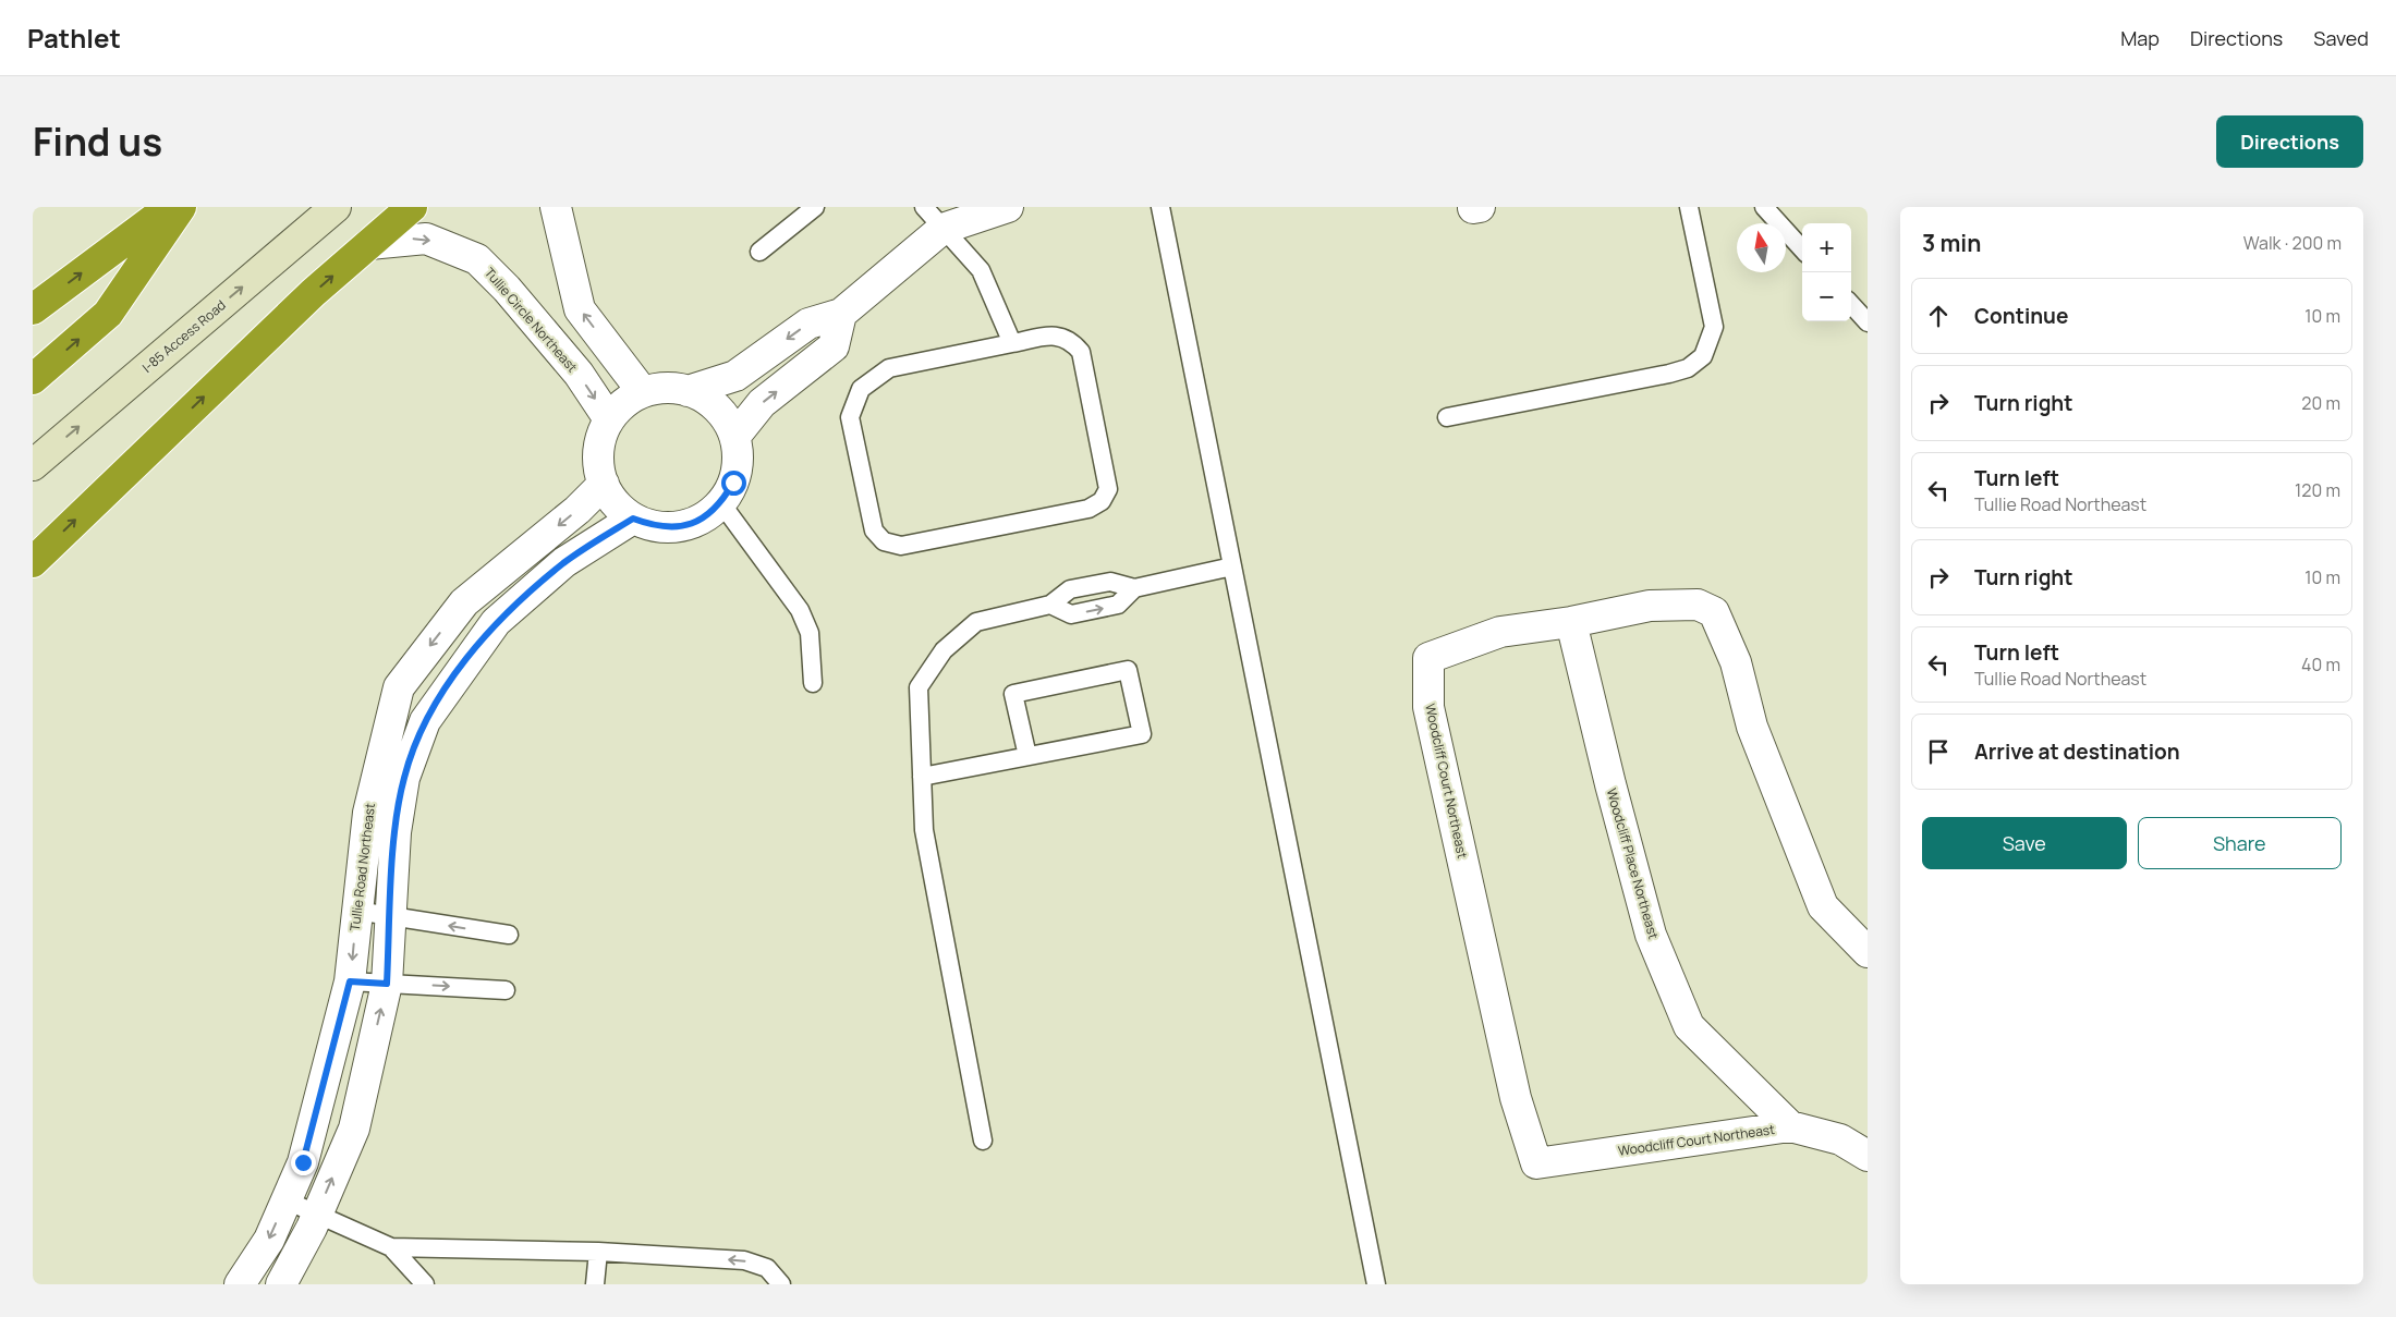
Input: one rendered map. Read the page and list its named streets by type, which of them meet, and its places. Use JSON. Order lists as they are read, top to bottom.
{
  "streets": {
    "main road": ["I-85 Access Road"],
    "street": [
      "Tullie Circle Northeast",
      "Woodcliff Court Northeast",
      "Woodcliff Place Northeast",
      "Tullie Road Northeast"
    ]
  },
  "crossings": [
    ["Tullie Circle Northeast", "Tullie Road Northeast"],
    ["Woodcliff Court Northeast", "Woodcliff Place Northeast"]
  ],
  "one_way": ["Tullie Circle Northeast", "I-85 Access Road"],
  "north": "top",
  "page": {
    "header": "Pathlet",
    "nav": ["Map", "Directions", "Saved"],
    "title": "Find us",
    "buttons": [
      "Directions",
      ["Save", "Share"]
    ],
    "heading": ["3 min", "Walk · 200 m"],
    "map_buttons": ["+", "−"],
    "list": [
      ["Continue", "10 m"],
      ["Turn right", "20 m"],
      ["Turn left", "Tullie Road Northeast", "120 m"],
      ["Turn right", "10 m"],
      ["Turn left", "Tullie Road Northeast", "40 m"],
      "Arrive at destination"
    ]
  }
}
